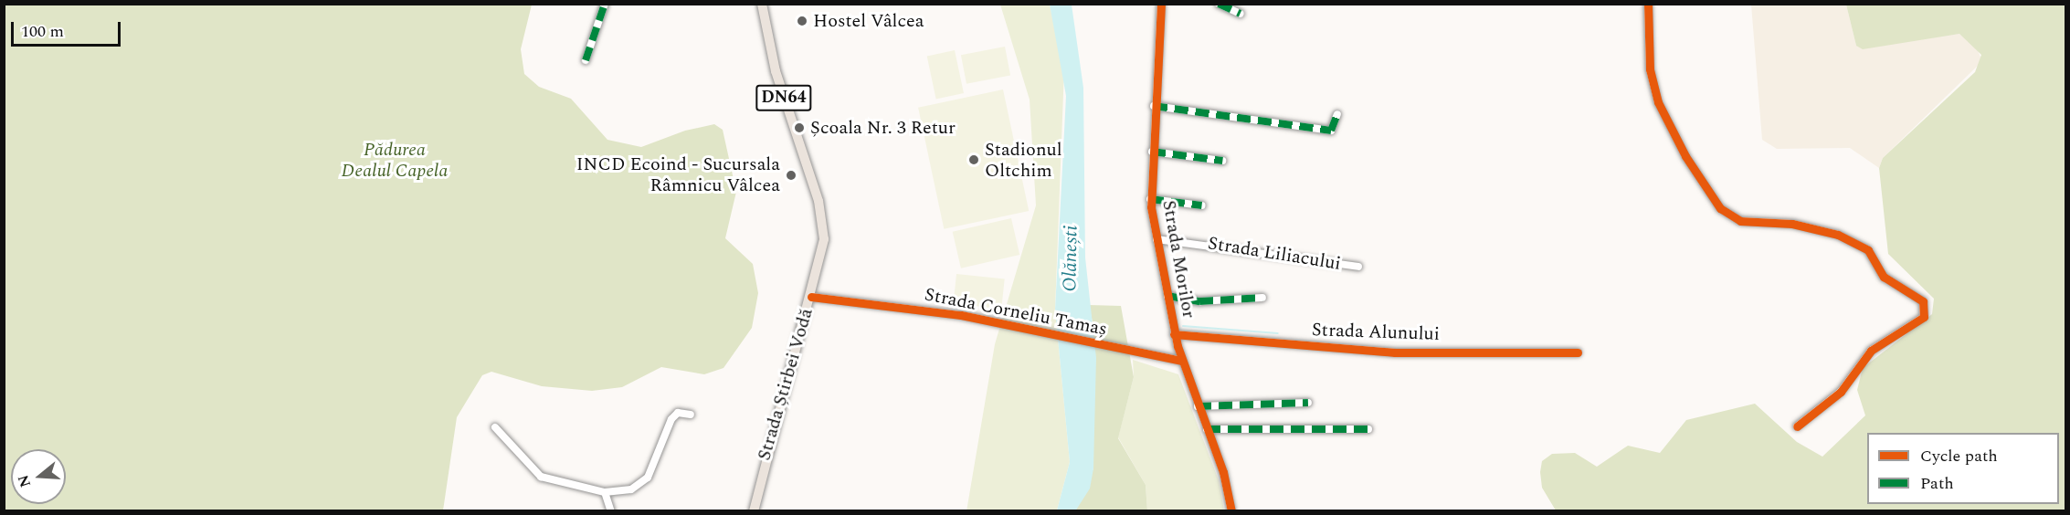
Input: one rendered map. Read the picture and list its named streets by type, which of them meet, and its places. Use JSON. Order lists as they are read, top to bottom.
{
  "streets": {
    "main road": ["DN64", "Strada Știrbei Vodă"],
    "street": [
      "Strada Liliacului",
      "Strada Morilor",
      "Strada Corneliu Tamaș",
      "Strada Alunului"
    ]
  },
  "crossings": [
    ["Strada Liliacului", "Strada Morilor"],
    ["Strada Morilor", "Strada Corneliu Tamaș"],
    ["Strada Morilor", "Strada Alunului"],
    ["Strada Corneliu Tamaș", "Strada Știrbei Vodă"]
  ],
  "water": ["Olănești"],
  "parks": ["Pădurea Dealul Capela"],
  "places": [
    "Hostel Vâlcea",
    "Școala Nr. 3 Retur",
    "Stadionul Oltchim",
    "INCD Ecoind - Sucursala Râmnicu Vâlcea"
  ],
  "legend": ["Cycle path", "Path"],
  "scale_bar": "100 m",
  "north": "left"
}
